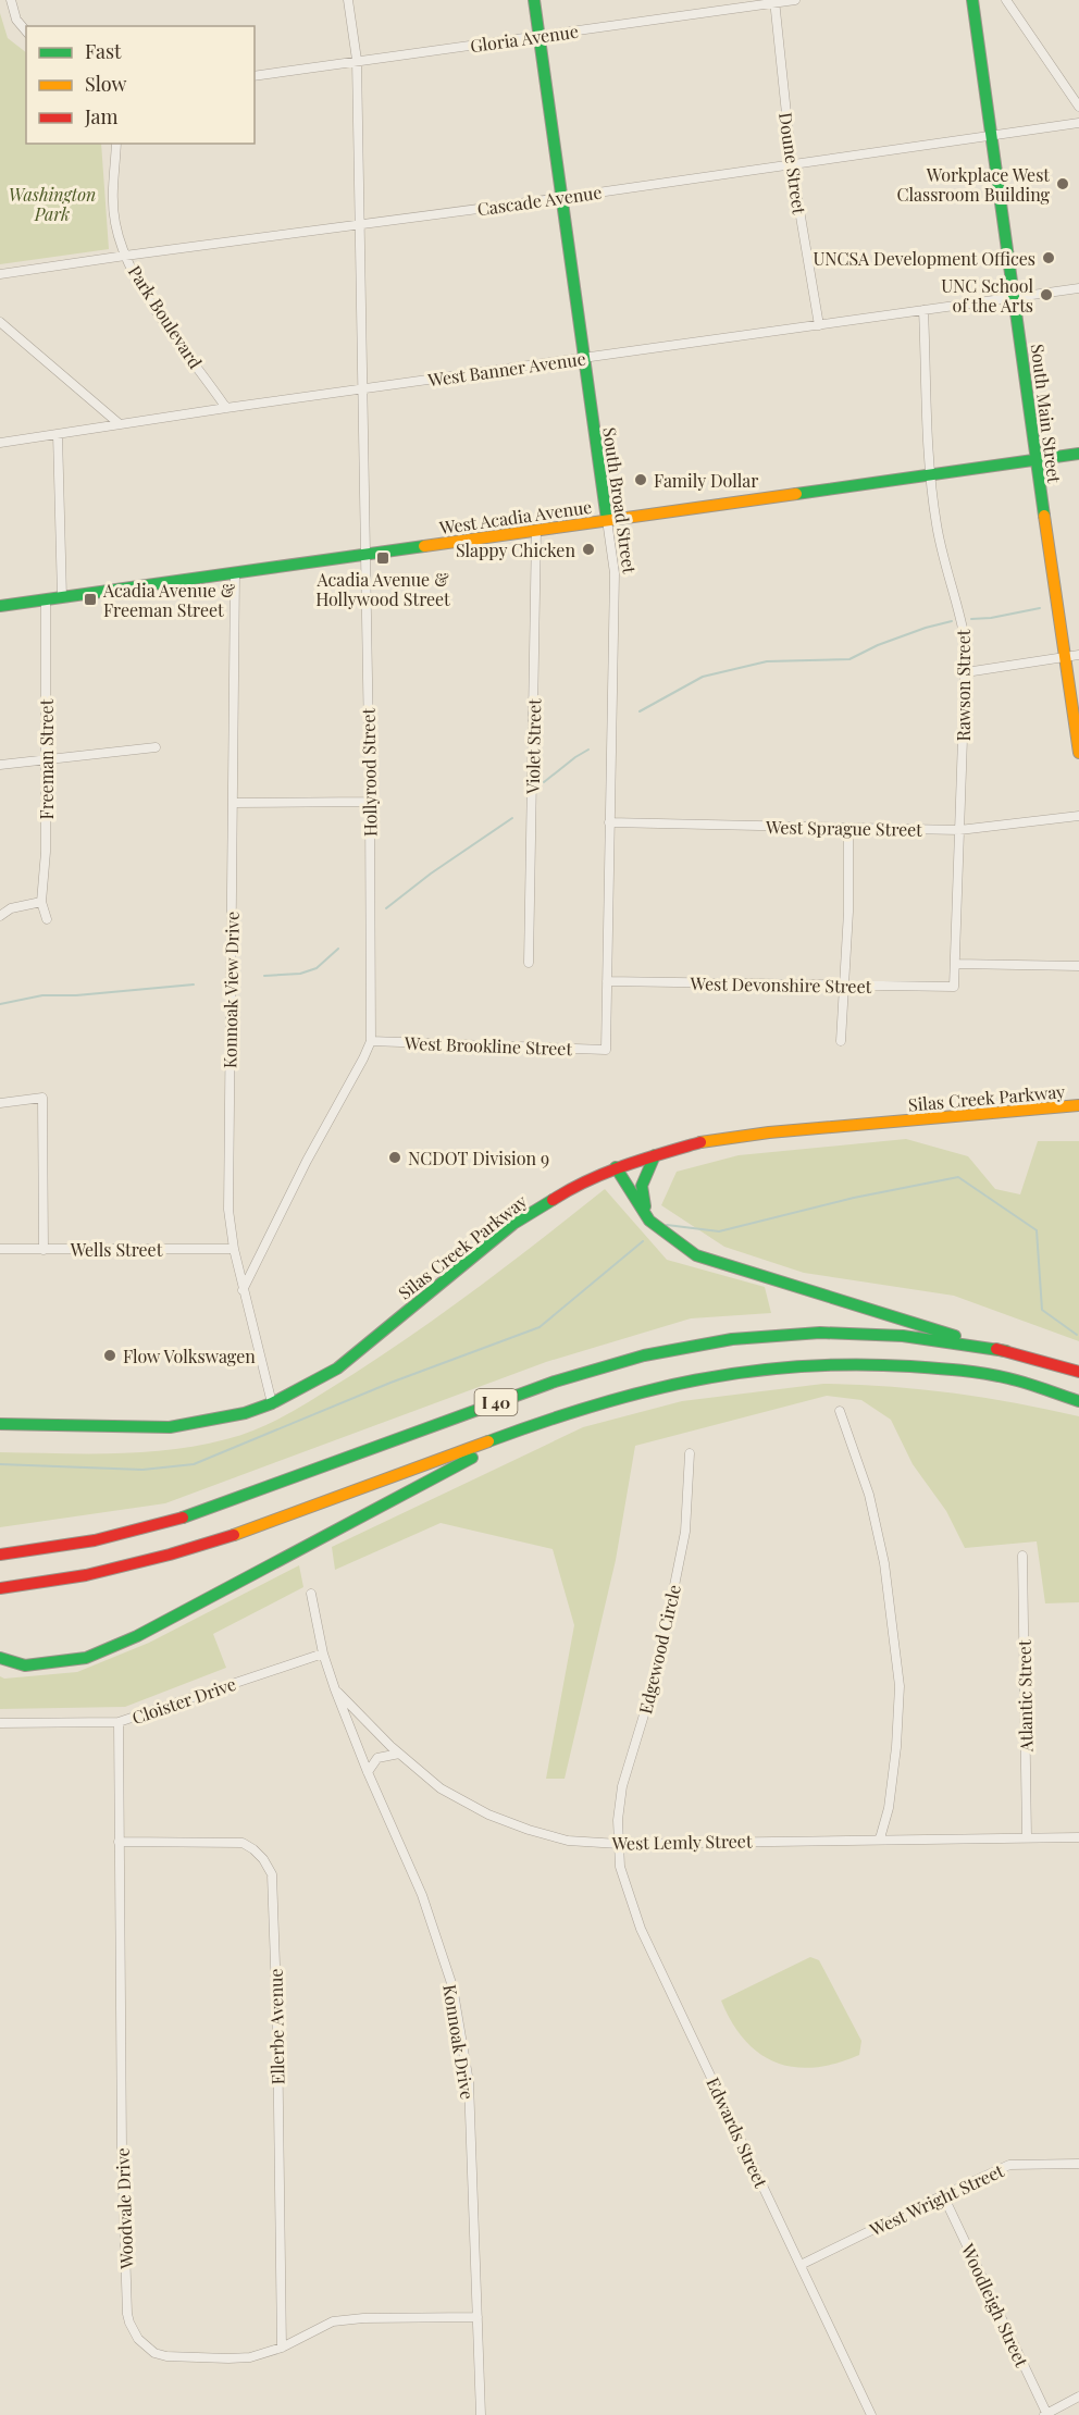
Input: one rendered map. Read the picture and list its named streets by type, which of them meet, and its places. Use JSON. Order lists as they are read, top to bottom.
{
  "streets": {
    "main road": [
      "South Main Street",
      "South Broad Street",
      "West Acadia Avenue",
      "Silas Creek Parkway",
      "I 40"
    ],
    "street": [
      "Gloria Avenue",
      "Doune Street",
      "Cascade Avenue",
      "Park Boulevard",
      "West Banner Avenue",
      "Rawson Street",
      "Violet Street",
      "Freeman Street",
      "Hollyrood Street",
      "West Sprague Street",
      "West Devonshire Street",
      "Konnoak View Drive",
      "West Brookline Street",
      "Wells Street",
      "Edgewood Circle",
      "Atlantic Street",
      "Cloister Drive",
      "West Lemly Street",
      "Ellerbe Avenue",
      "Konnoak Drive",
      "Edwards Street",
      "West Wright Street",
      "Woodvale Drive",
      "Woodleigh Street"
    ]
  },
  "crossings": [
    ["Gloria Avenue", "Doune Street"],
    ["Gloria Avenue", "South Broad Street"],
    ["Doune Street", "Cascade Avenue"],
    ["Doune Street", "West Banner Avenue"],
    ["Cascade Avenue", "Park Boulevard"],
    ["Cascade Avenue", "South Main Street"],
    ["Cascade Avenue", "South Broad Street"],
    ["Cascade Avenue", "Hollyrood Street"],
    ["Park Boulevard", "West Banner Avenue"],
    ["West Banner Avenue", "South Main Street"],
    ["West Banner Avenue", "South Broad Street"],
    ["West Banner Avenue", "Rawson Street"],
    ["West Banner Avenue", "Hollyrood Street"],
    ["South Main Street", "West Acadia Avenue"],
    ["South Broad Street", "West Acadia Avenue"],
    ["South Broad Street", "West Sprague Street"],
    ["South Broad Street", "West Devonshire Street"],
    ["South Broad Street", "West Brookline Street"],
    ["West Acadia Avenue", "Rawson Street"],
    ["West Acadia Avenue", "Violet Street"],
    ["West Acadia Avenue", "Freeman Street"],
    ["West Acadia Avenue", "Hollyrood Street"],
    ["West Acadia Avenue", "Konnoak View Drive"],
    ["Rawson Street", "West Sprague Street"],
    ["Rawson Street", "West Devonshire Street"],
    ["Hollyrood Street", "Konnoak View Drive"],
    ["Hollyrood Street", "West Brookline Street"],
    ["Konnoak View Drive", "Silas Creek Parkway"],
    ["Konnoak View Drive", "Wells Street"],
    ["Edgewood Circle", "West Lemly Street"],
    ["Edgewood Circle", "Edwards Street"],
    ["Atlantic Street", "West Lemly Street"],
    ["Cloister Drive", "Konnoak Drive"],
    ["Cloister Drive", "Woodvale Drive"],
    ["West Lemly Street", "Konnoak Drive"],
    ["West Lemly Street", "Edwards Street"],
    ["Ellerbe Avenue", "Woodvale Drive"],
    ["Konnoak Drive", "Woodvale Drive"],
    ["Edwards Street", "West Wright Street"],
    ["West Wright Street", "Woodleigh Street"]
  ],
  "parks": ["Washington Park"],
  "places": {
    "other": [
      "Workplace West Classroom Building",
      "UNCSA Development Offices",
      "UNC School of the Arts",
      "Family Dollar",
      "Slappy Chicken",
      "NCDOT Division 9",
      "Flow Volkswagen"
    ],
    "transit": ["Acadia Avenue & Hollywood Street", "Acadia Avenue & Freeman Street"]
  },
  "legend": ["Fast", "Slow", "Jam"]
}
